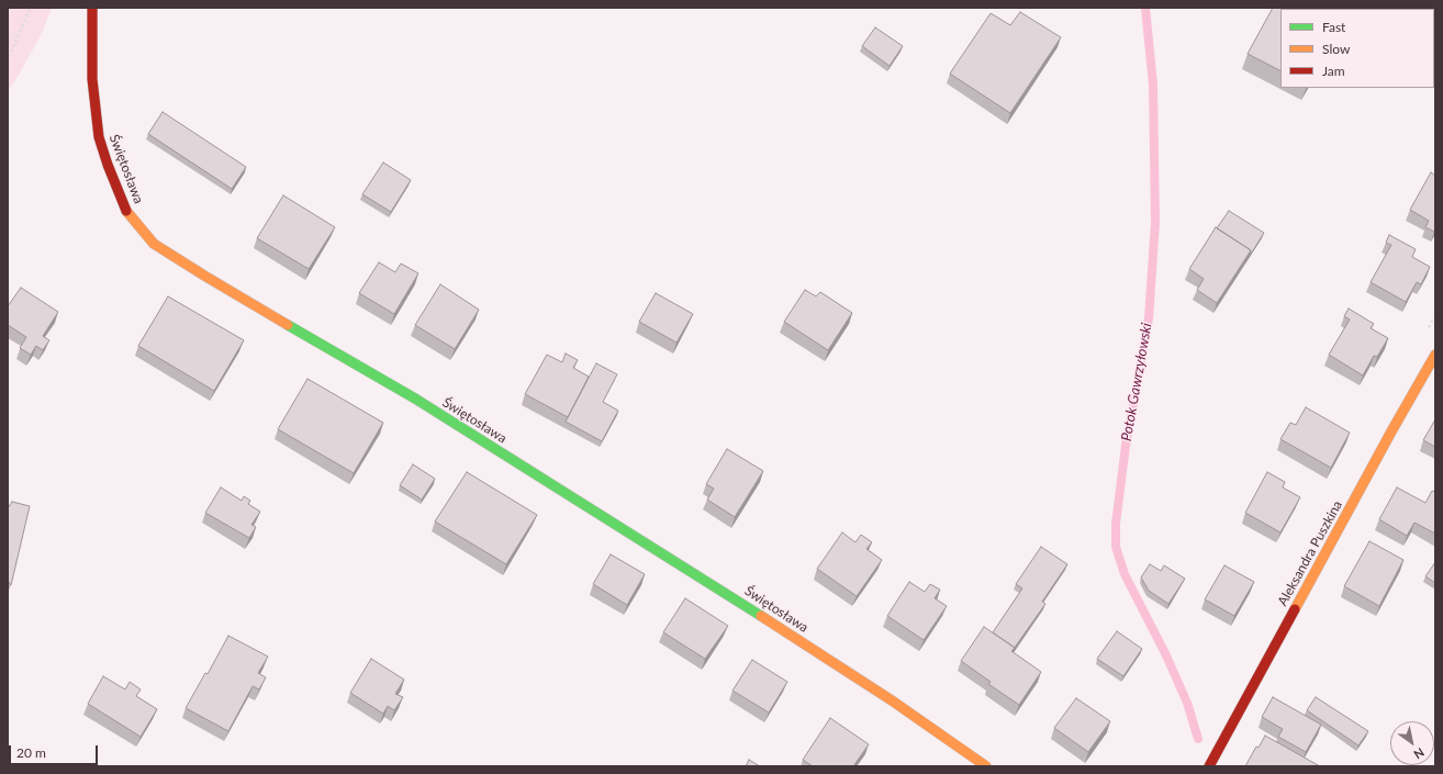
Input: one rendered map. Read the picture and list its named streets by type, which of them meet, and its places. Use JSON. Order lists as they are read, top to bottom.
{
  "streets": {
    "street": ["Świętosława", "Aleksandra Puszkina"]
  },
  "water": ["Potok Gawrzyłowski"],
  "legend": ["Fast", "Slow", "Jam"],
  "scale_bar": "20 m",
  "north": "bottom right"
}
